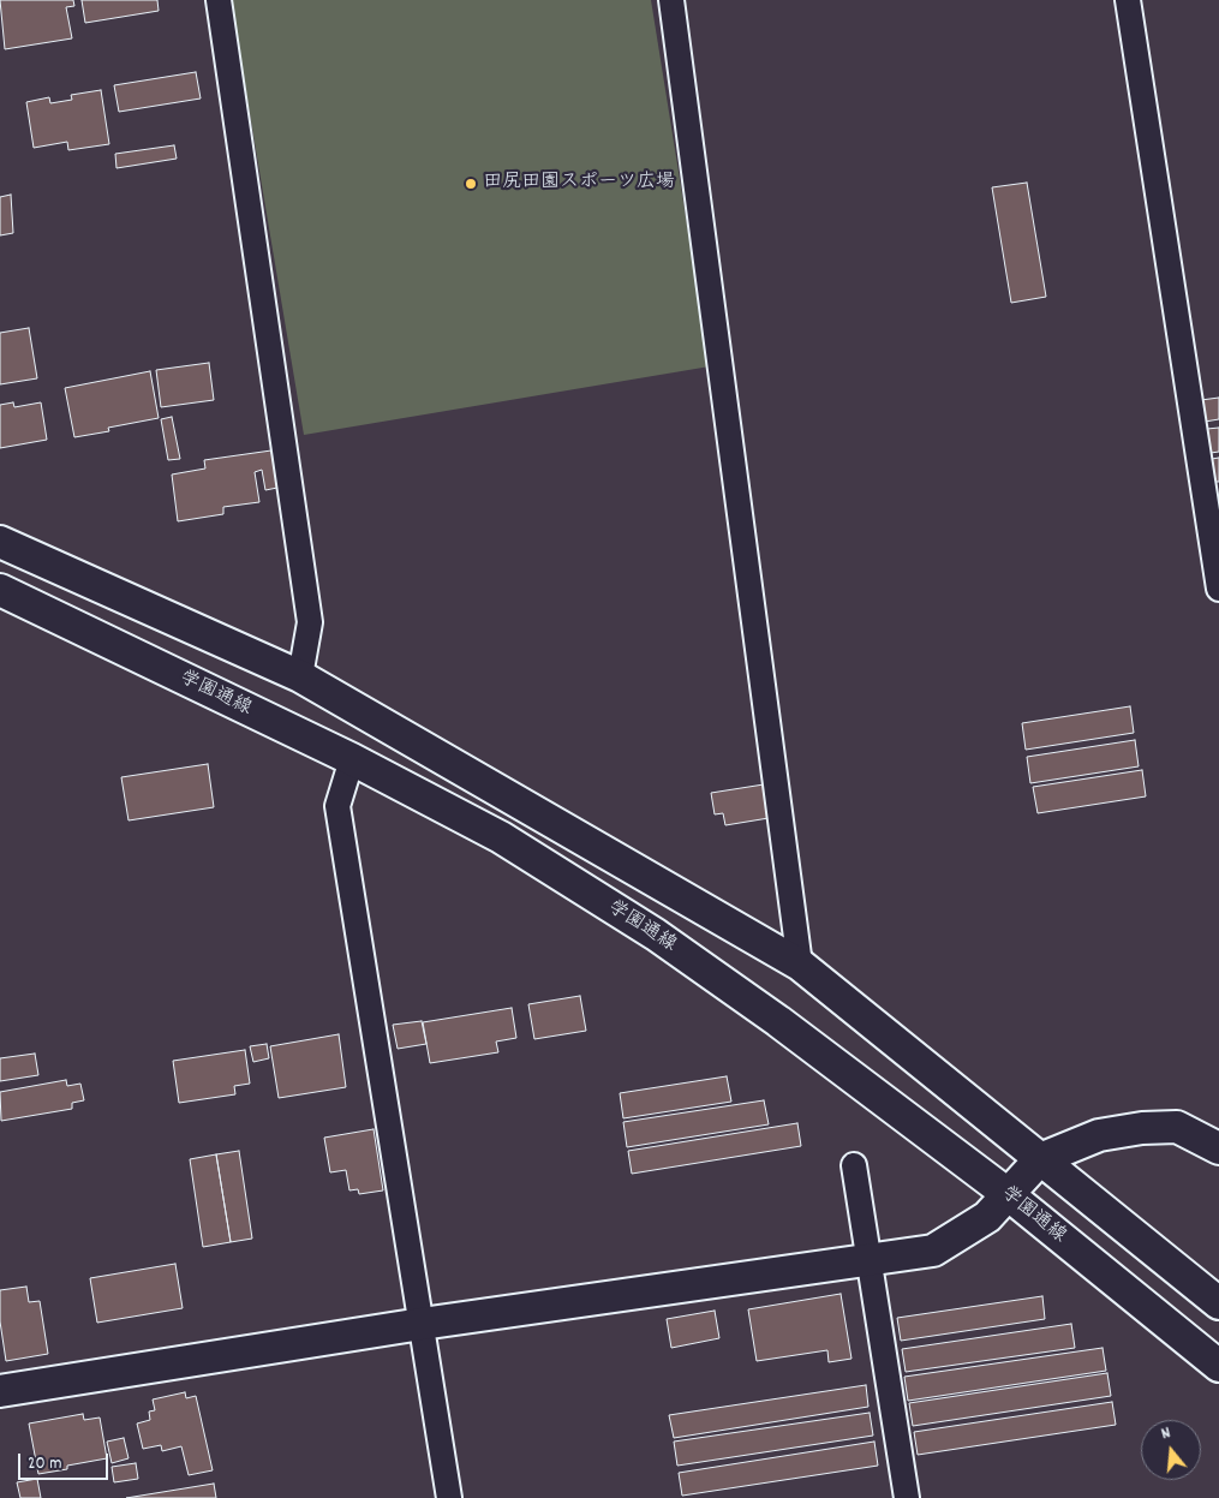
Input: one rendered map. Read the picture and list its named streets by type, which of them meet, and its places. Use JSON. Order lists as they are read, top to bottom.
{
  "streets": {
    "street": ["学園通線"]
  },
  "places": ["田尻田園スポーツ広場"],
  "scale_bar": "20 m",
  "north": "top"
}
